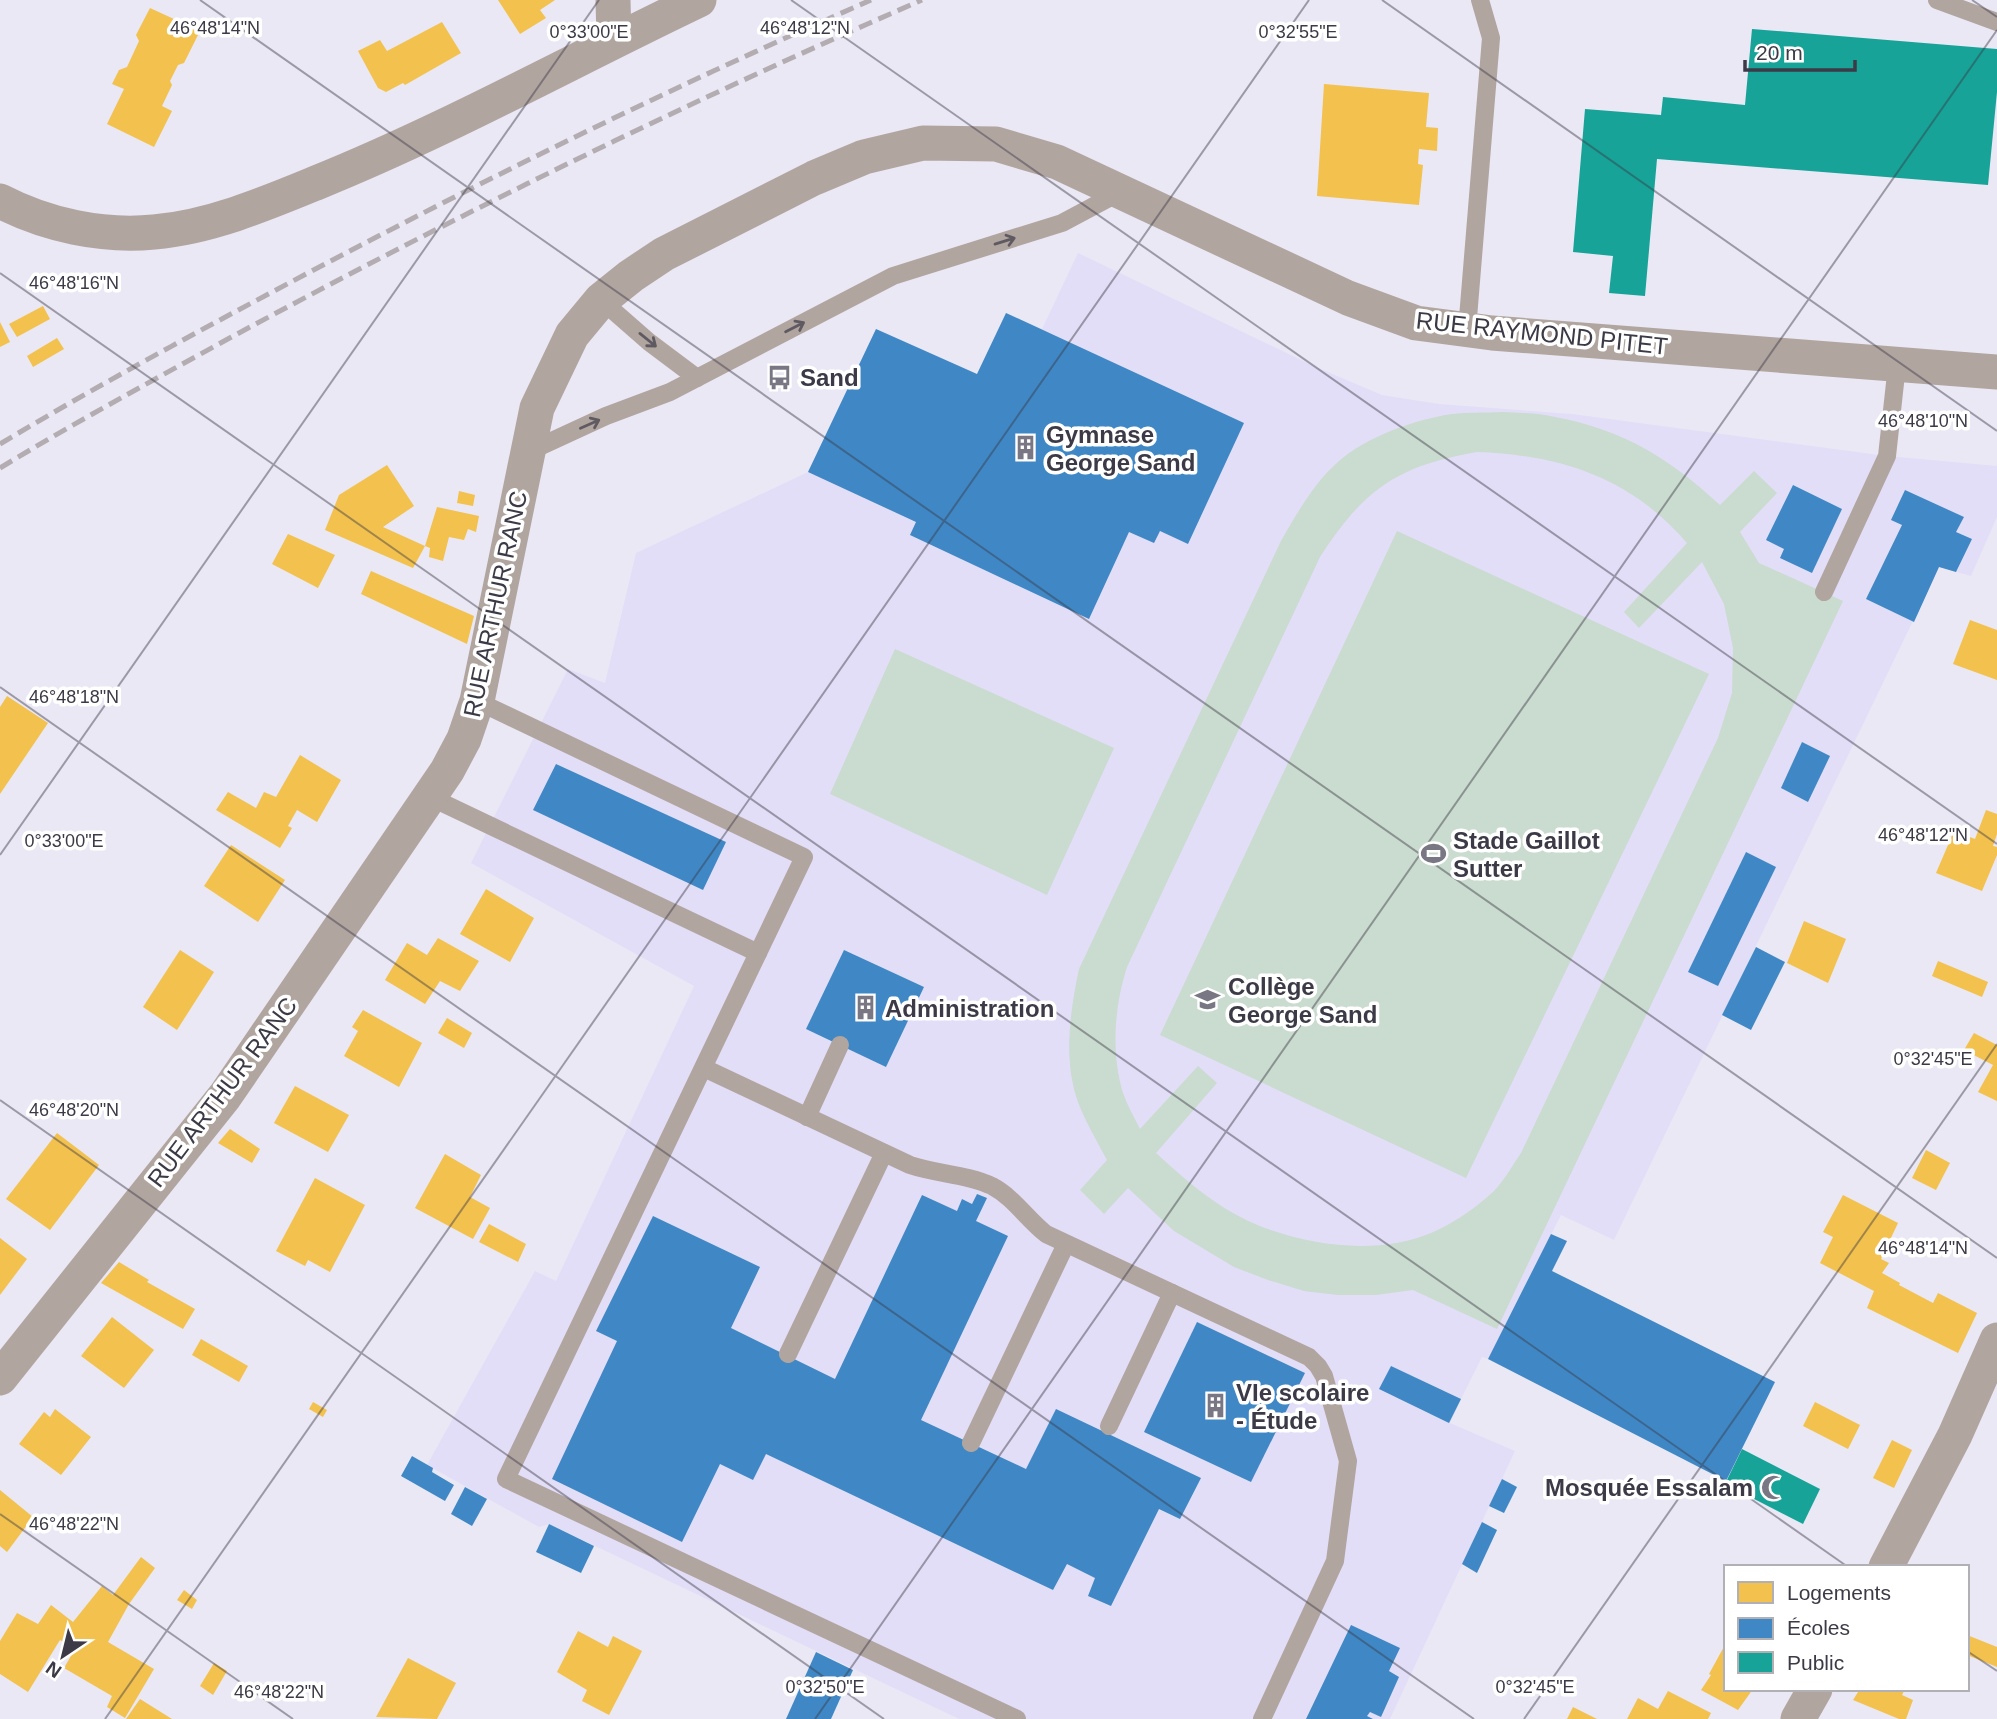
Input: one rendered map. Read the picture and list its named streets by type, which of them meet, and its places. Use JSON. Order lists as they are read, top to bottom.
{
  "streets": {
    "street": ["RUE RAYMOND PITET", "RUE ARTHUR RANC"]
  },
  "crossings": [
    ["RUE RAYMOND PITET", "RUE ARTHUR RANC"]
  ],
  "places": {
    "bus stop": ["Sand"],
    "building": ["Gymnase George Sand", "Administration", "VIe scolaire - Étude"],
    "sports": ["Stade Gaillot Sutter"],
    "school or university": ["Collège George Sand"],
    "mosque": ["Mosquée Essalam"]
  },
  "legend": ["Logements", "Écoles", "Public"],
  "scale_bar": "20 m",
  "north": "bottom left",
  "coordinates": [
    "46°48'14\"N",
    "46°48'12\"N",
    "0°33'00\"E",
    "0°32'55\"E",
    "46°48'16\"N",
    "46°48'10\"N",
    "46°48'18\"N",
    "0°32'45\"E",
    "46°48'20\"N",
    "46°48'22\"N",
    "0°32'50\"E"
  ]
}
